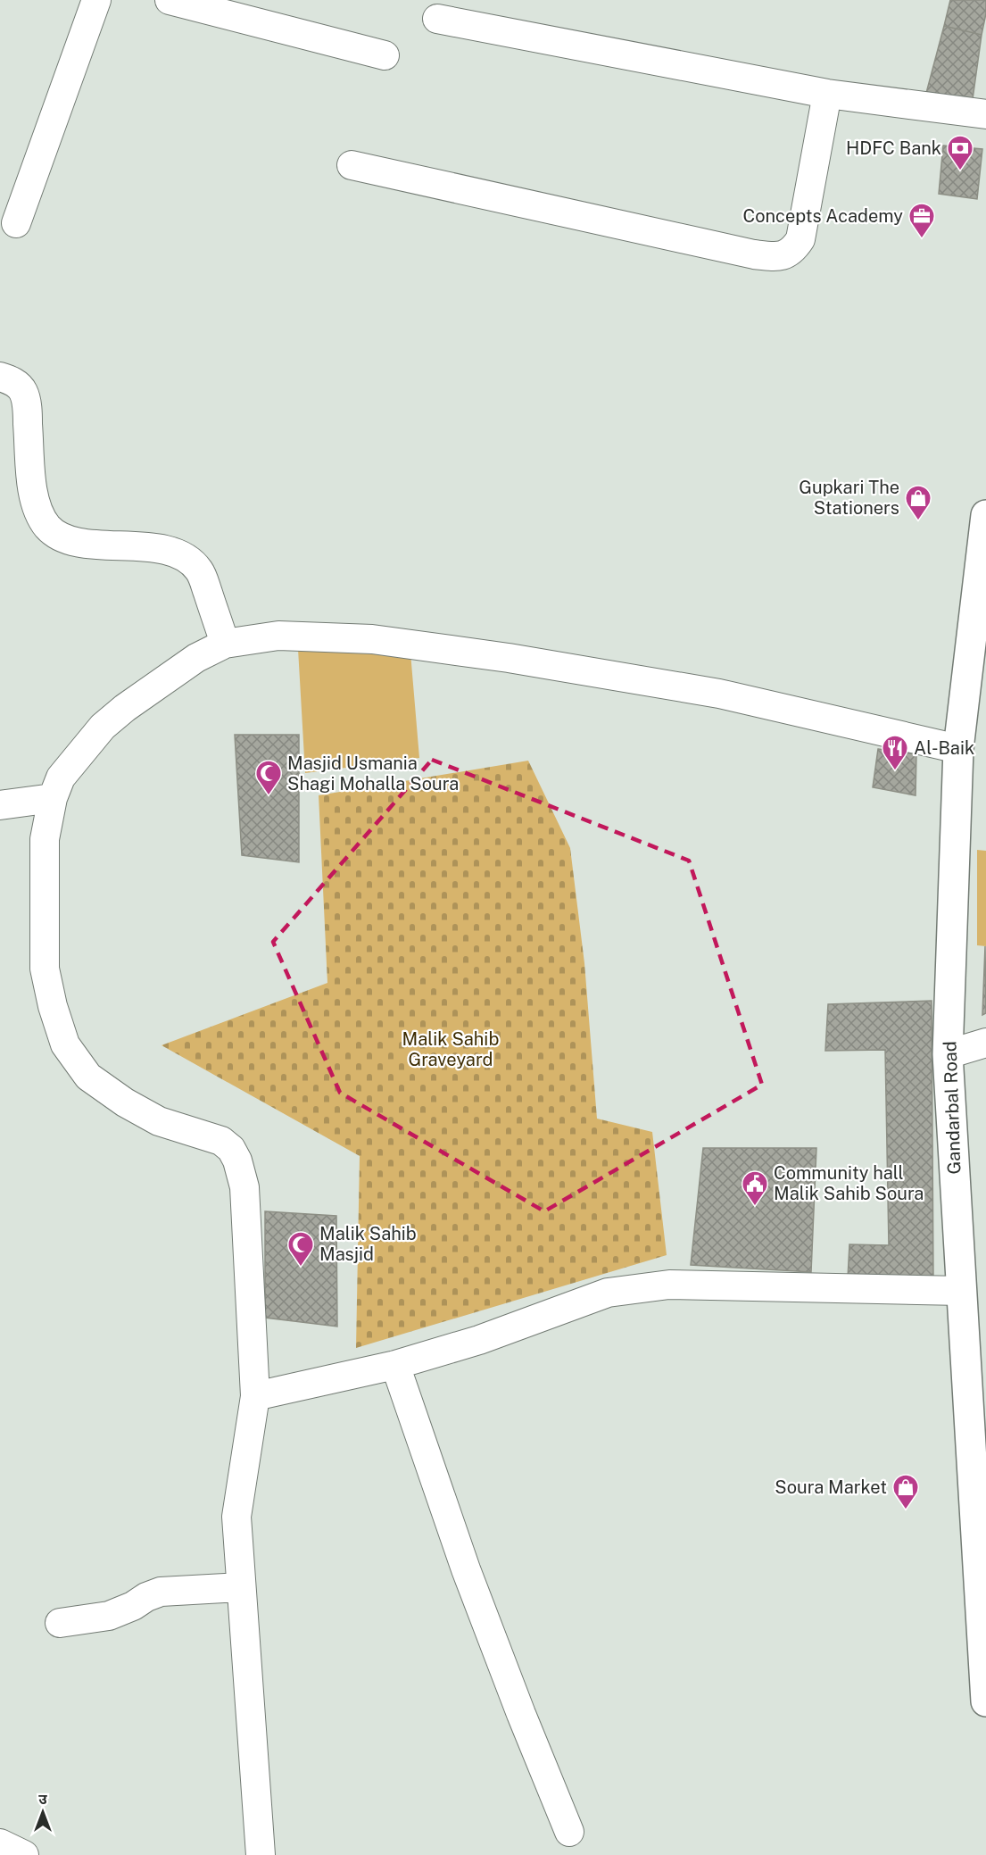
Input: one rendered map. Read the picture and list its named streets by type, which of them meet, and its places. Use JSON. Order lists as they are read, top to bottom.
{
  "streets": {
    "main road": ["Gandarbal Road"]
  },
  "parks": ["Malik Sahib Graveyard"],
  "places": {
    "bank": ["HDFC Bank"],
    "office": ["Concepts Academy"],
    "shop": ["Gupkari The Stationers", "Soura Market"],
    "restaurant": ["Al-Baik"],
    "mosque": ["Masjid Usmania Shagi Mohalla Soura", "Malik Sahib Masjid"],
    "public building": ["Community hall Malik Sahib Soura"]
  },
  "north": "top"
}
